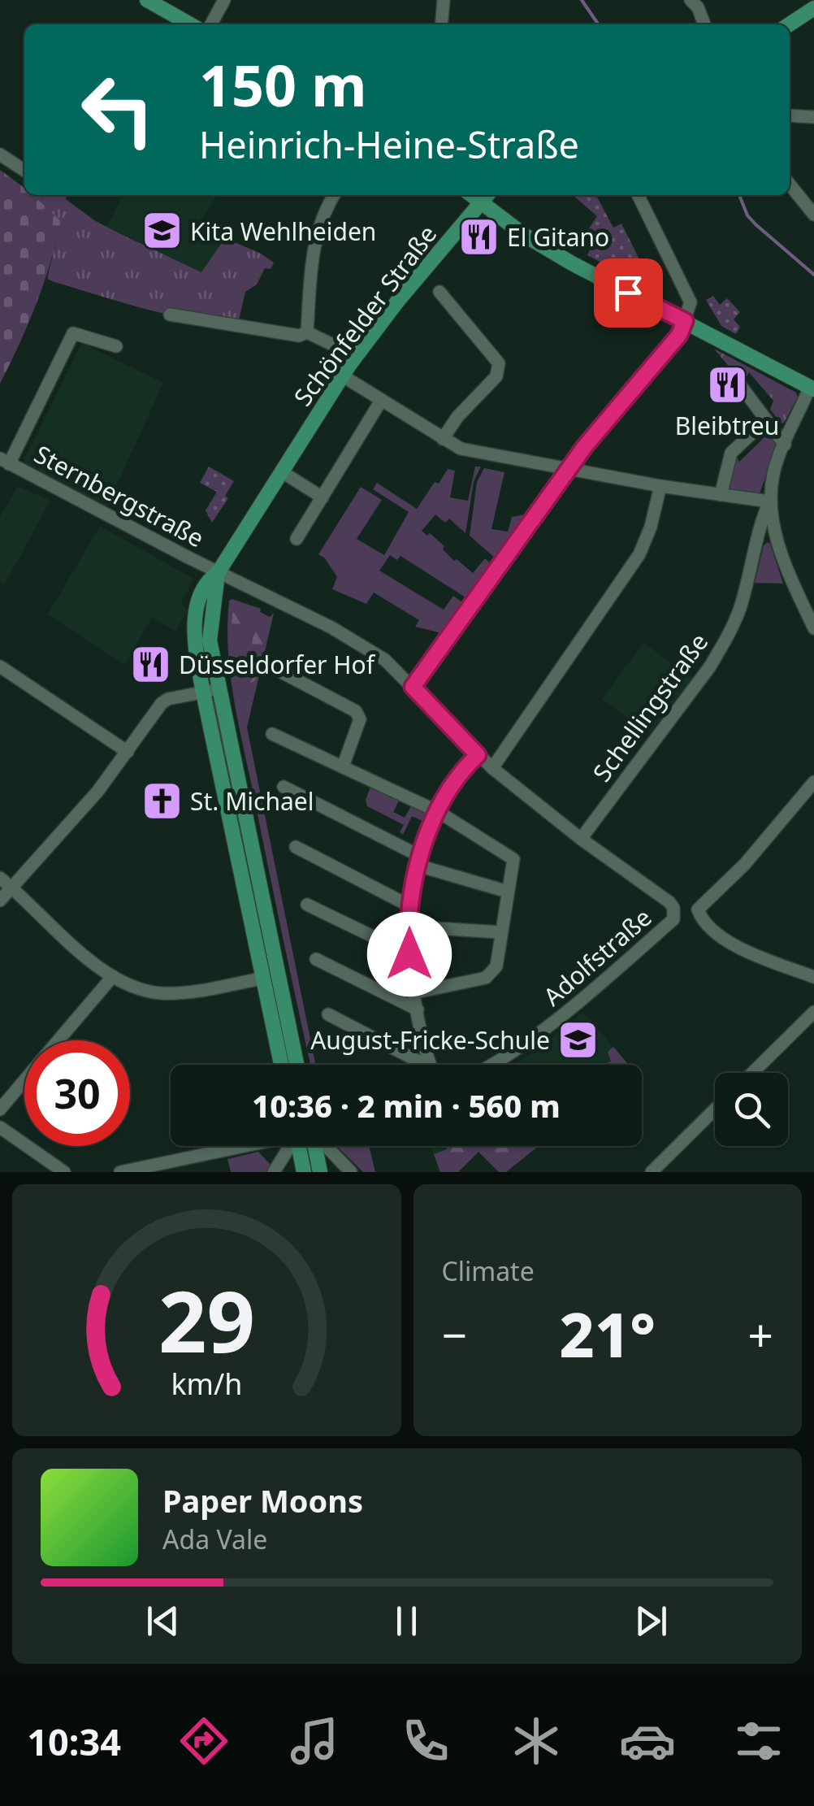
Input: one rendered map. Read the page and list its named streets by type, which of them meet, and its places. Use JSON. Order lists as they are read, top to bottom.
{
  "streets": {
    "main road": ["Schönfelder Straße"],
    "street": ["Sternbergstraße", "Schellingstraße", "Adolfstraße"]
  },
  "crossings": [
    ["Schönfelder Straße", "Sternbergstraße"],
    ["Sternbergstraße", "Schellingstraße"],
    ["Sternbergstraße", "Adolfstraße"]
  ],
  "places": {
    "school or university": ["Kita Wehlheiden", "August-Fricke-Schule"],
    "restaurant": ["El Gitano", "Bleibtreu", "Düsseldorfer Hof"],
    "church": ["St. Michael"]
  },
  "page": {
    "turn": ["150 m", "Heinrich-Heine-Straße"],
    "limit": "30",
    "trip": "10:36 · 2 min · 560 m",
    "tile": "Climate",
    "heat": ["−", "21°", "+"],
    "song": ["Paper Moons", "Ada Vale"],
    "tabs": "10:34",
    "gauge": ["29", "km/h"]
  }
}
